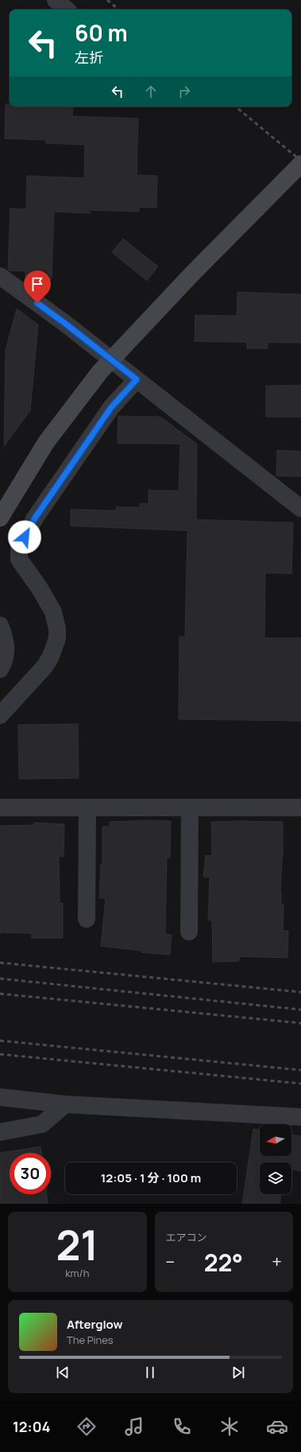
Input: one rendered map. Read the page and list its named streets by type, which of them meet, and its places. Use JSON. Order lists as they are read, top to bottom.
{
  "north": "left",
  "page": {
    "turn": ["60 m", "左折"],
    "limit": "30",
    "trip": "12:05 · 1 分 · 100 m",
    "tile": [
      ["21", "km/h"],
      "エアコン"
    ],
    "heat": ["−", "22°", "+"],
    "song": ["Afterglow", "The Pines"],
    "tabs": "12:04"
  }
}
